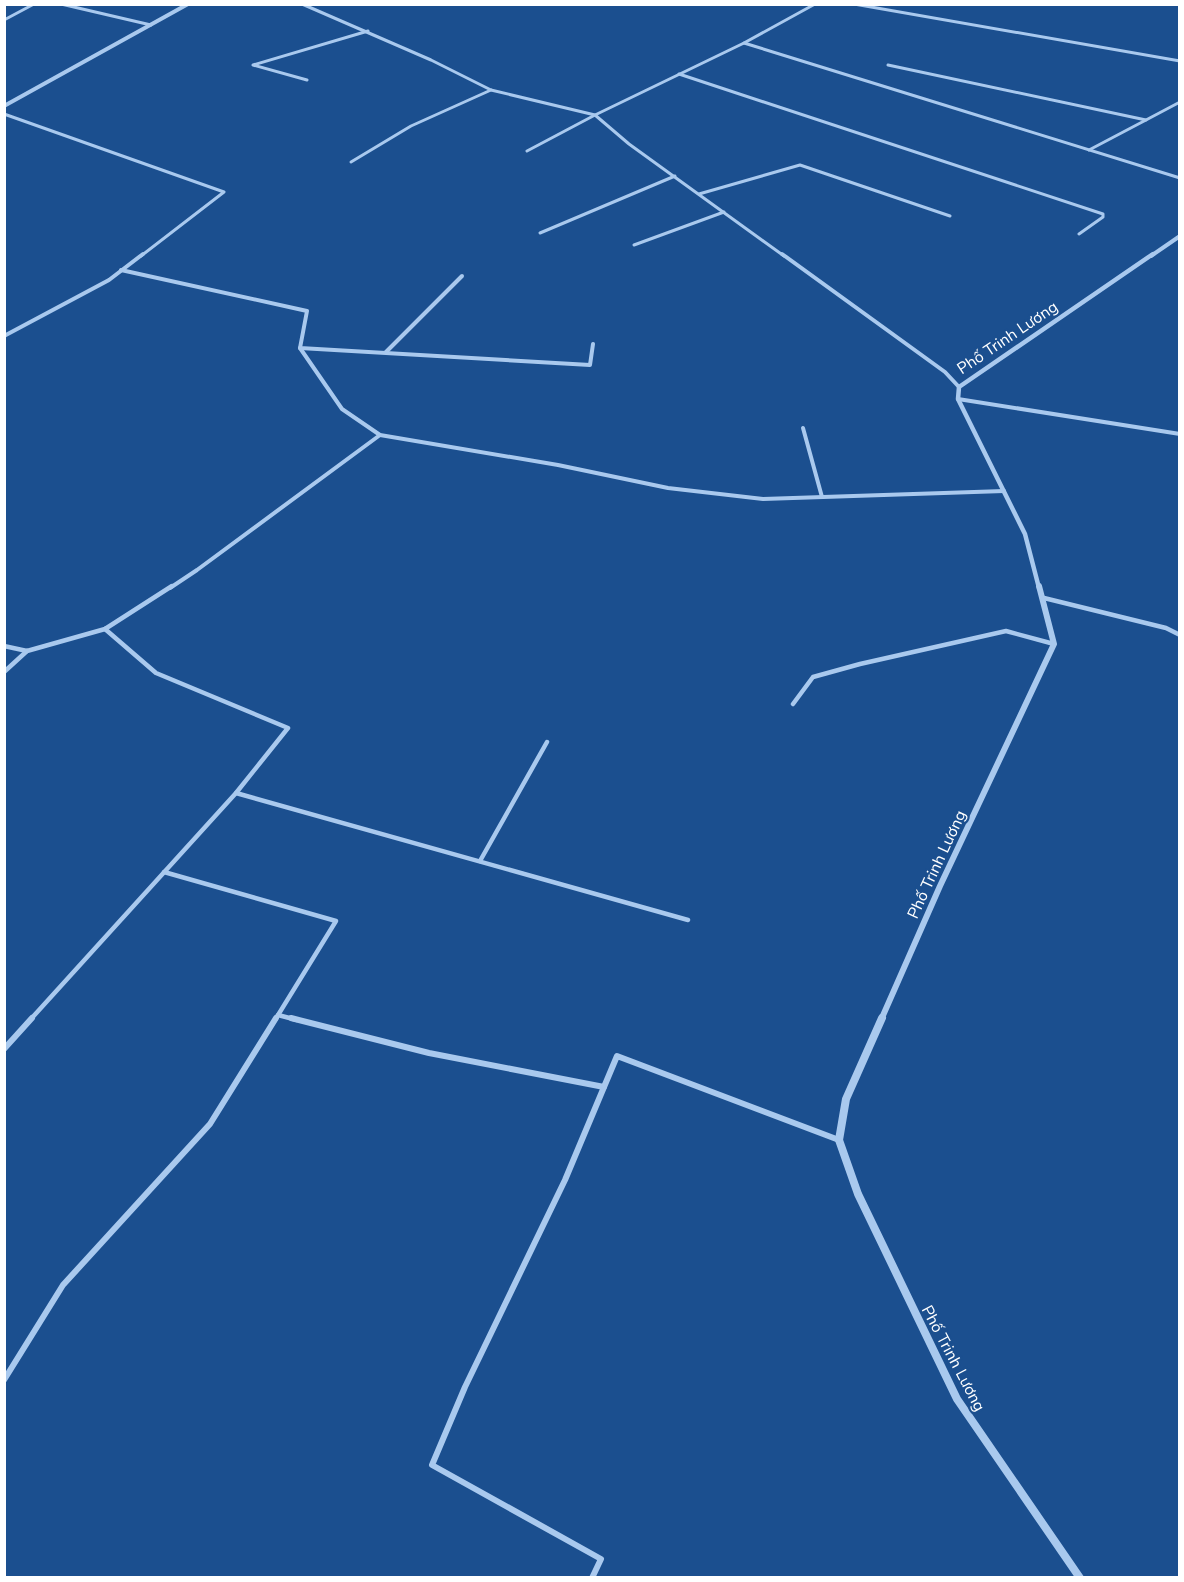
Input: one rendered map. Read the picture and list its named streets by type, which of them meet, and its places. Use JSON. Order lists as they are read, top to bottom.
{
  "streets": {
    "street": ["Phố Trinh Lương"]
  }
}
